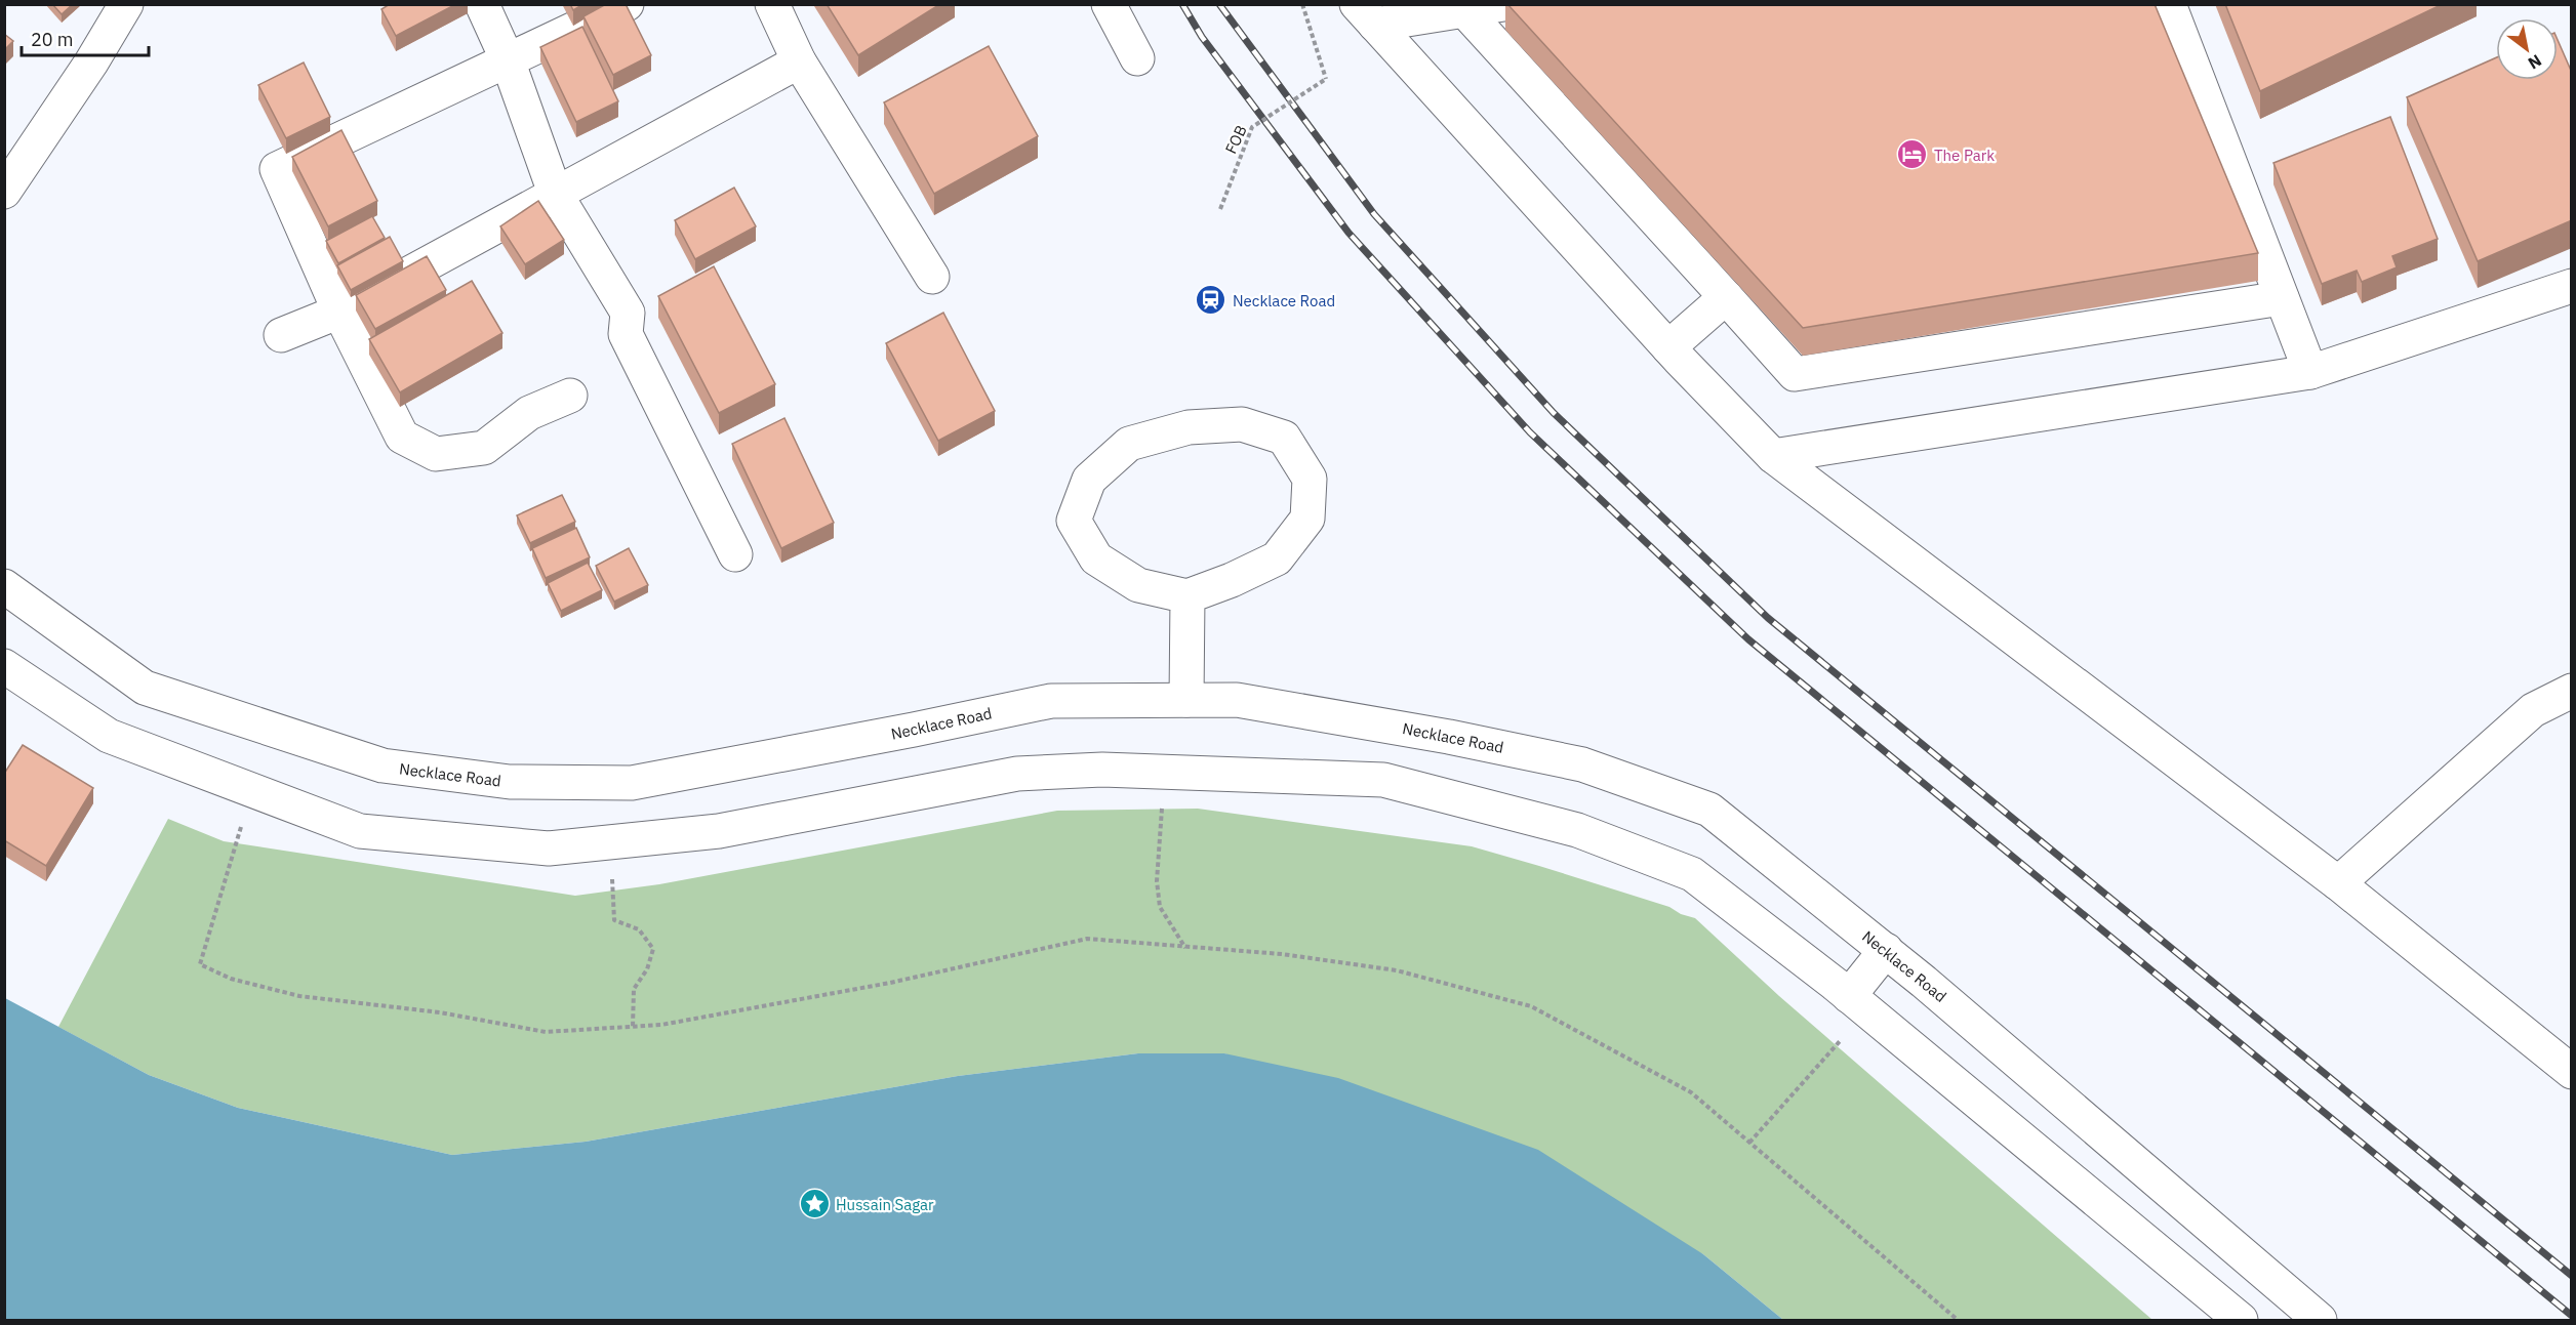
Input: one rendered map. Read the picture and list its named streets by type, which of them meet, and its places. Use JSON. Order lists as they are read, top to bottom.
{
  "streets": {
    "street": ["Necklace Road"],
    "path": ["FOB"]
  },
  "places": {
    "hotel": ["The Park"],
    "station": ["Necklace Road"],
    "place": ["Hussain Sagar"]
  },
  "scale_bar": "20 m",
  "north": "bottom right"
}
